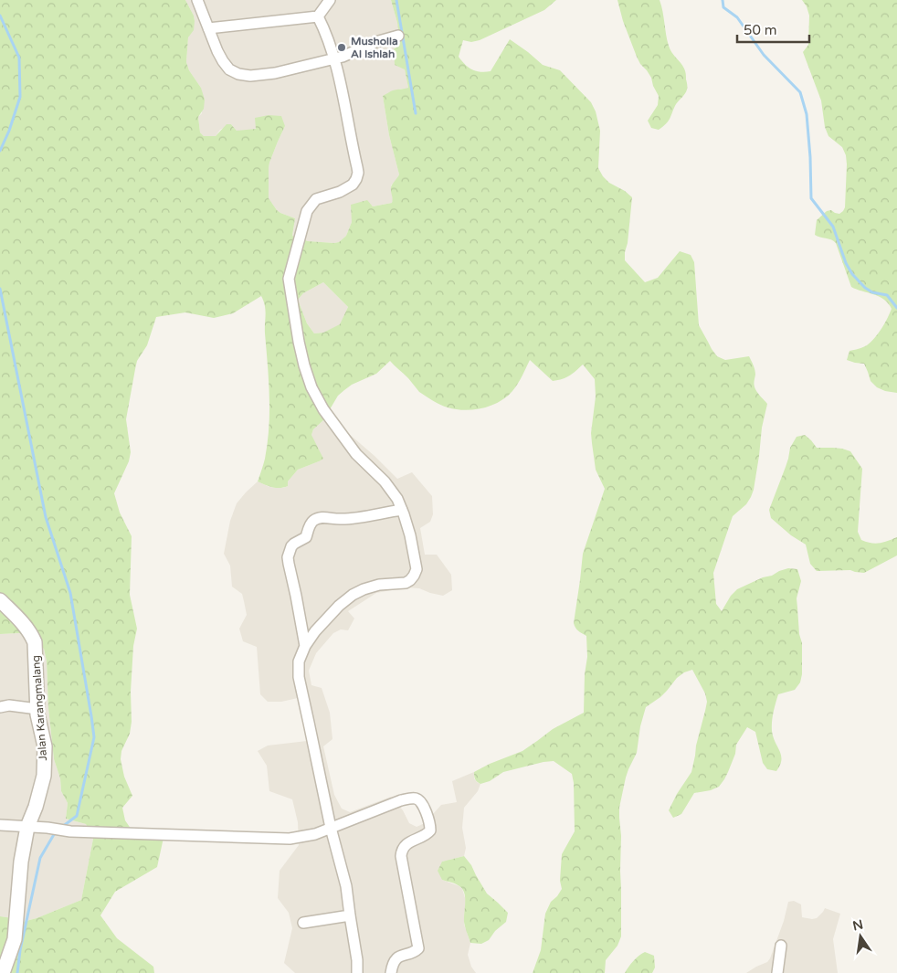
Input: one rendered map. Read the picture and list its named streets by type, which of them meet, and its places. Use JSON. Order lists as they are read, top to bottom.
{
  "streets": {
    "street": ["Jalan Karangmalang"]
  },
  "places": ["Musholla Al Ishlah"],
  "scale_bar": "50 m",
  "north": "top"
}
